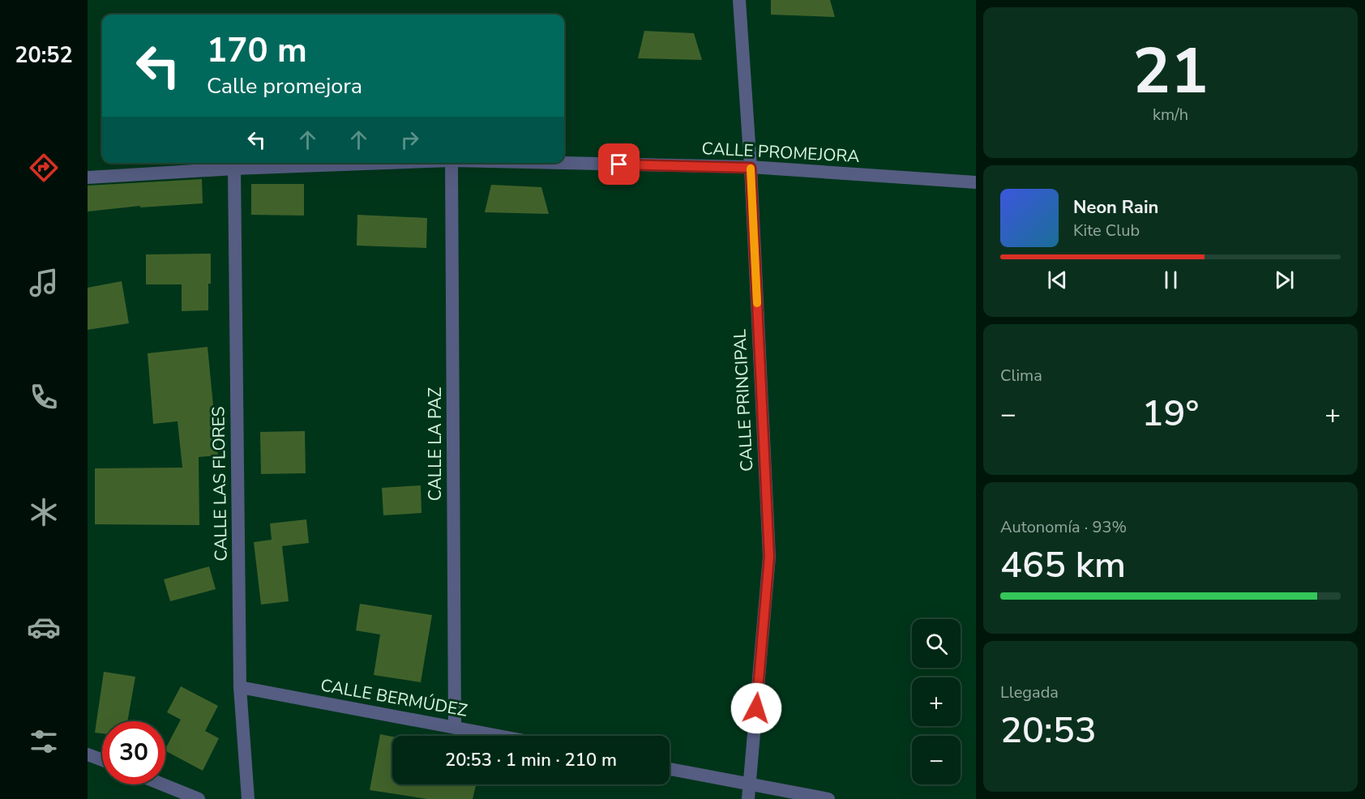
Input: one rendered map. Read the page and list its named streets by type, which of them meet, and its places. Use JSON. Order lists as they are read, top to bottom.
{
  "streets": {
    "street": [
      "CALLE PROMEJORA",
      "CALLE PRINCIPAL",
      "CALLE LA PAZ",
      "CALLE LAS FLORES",
      "CALLE BERMÚDEZ"
    ]
  },
  "crossings": [
    ["CALLE PROMEJORA", "CALLE PRINCIPAL"],
    ["CALLE PROMEJORA", "CALLE LAS FLORES"],
    ["CALLE LA PAZ", "CALLE BERMÚDEZ"],
    ["CALLE LAS FLORES", "CALLE BERMÚDEZ"]
  ],
  "page": {
    "tabs": "20:52",
    "tile": [
      ["21", "km/h"],
      "Clima",
      ["Autonomía · 93%", "465 km"],
      ["Llegada", "20:53"]
    ],
    "turn": ["170 m", "Calle promejora"],
    "song": ["Neon Rain", "Kite Club"],
    "heat": ["−", "19°", "+"],
    "map_buttons": ["+", "−"],
    "limit": "30",
    "trip": "20:53 · 1 min · 210 m"
  }
}
